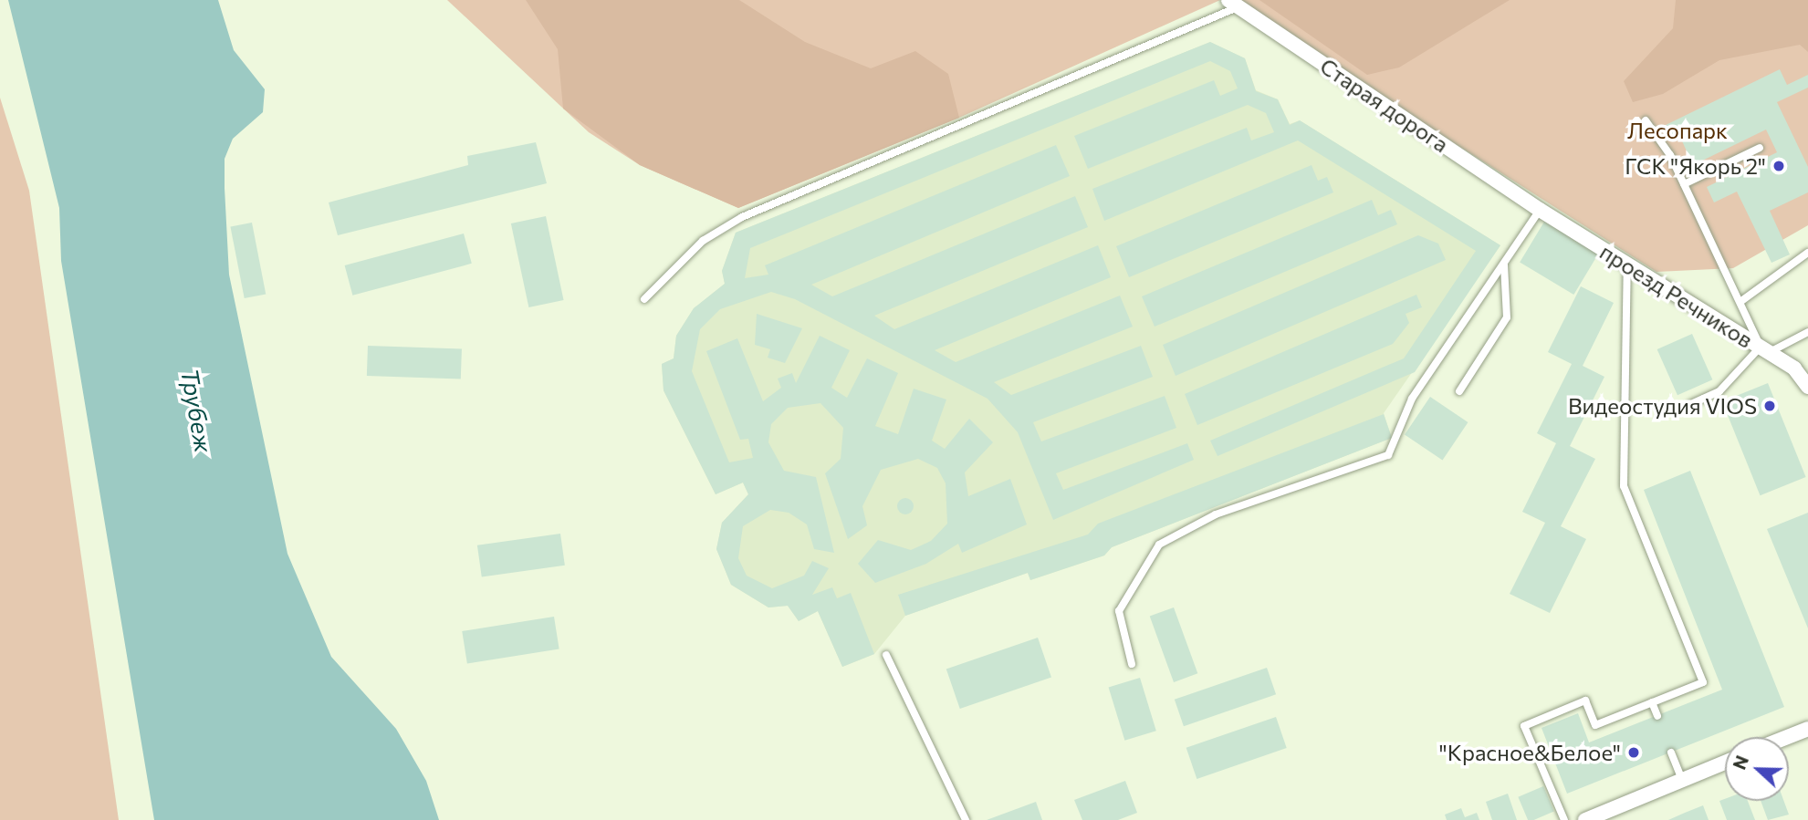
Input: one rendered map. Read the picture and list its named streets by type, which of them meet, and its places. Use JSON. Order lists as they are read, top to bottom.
{
  "streets": {
    "street": ["Старая дорога", "проезд Речников"]
  },
  "crossings": [
    ["Старая дорога", "проезд Речников"]
  ],
  "water": ["Трубеж"],
  "parks": ["Лесопарк"],
  "places": ["ГСК \"Якорь 2\"", "Видеостудия VIOS", "\"Красное&Белое\""],
  "north": "left"
}
